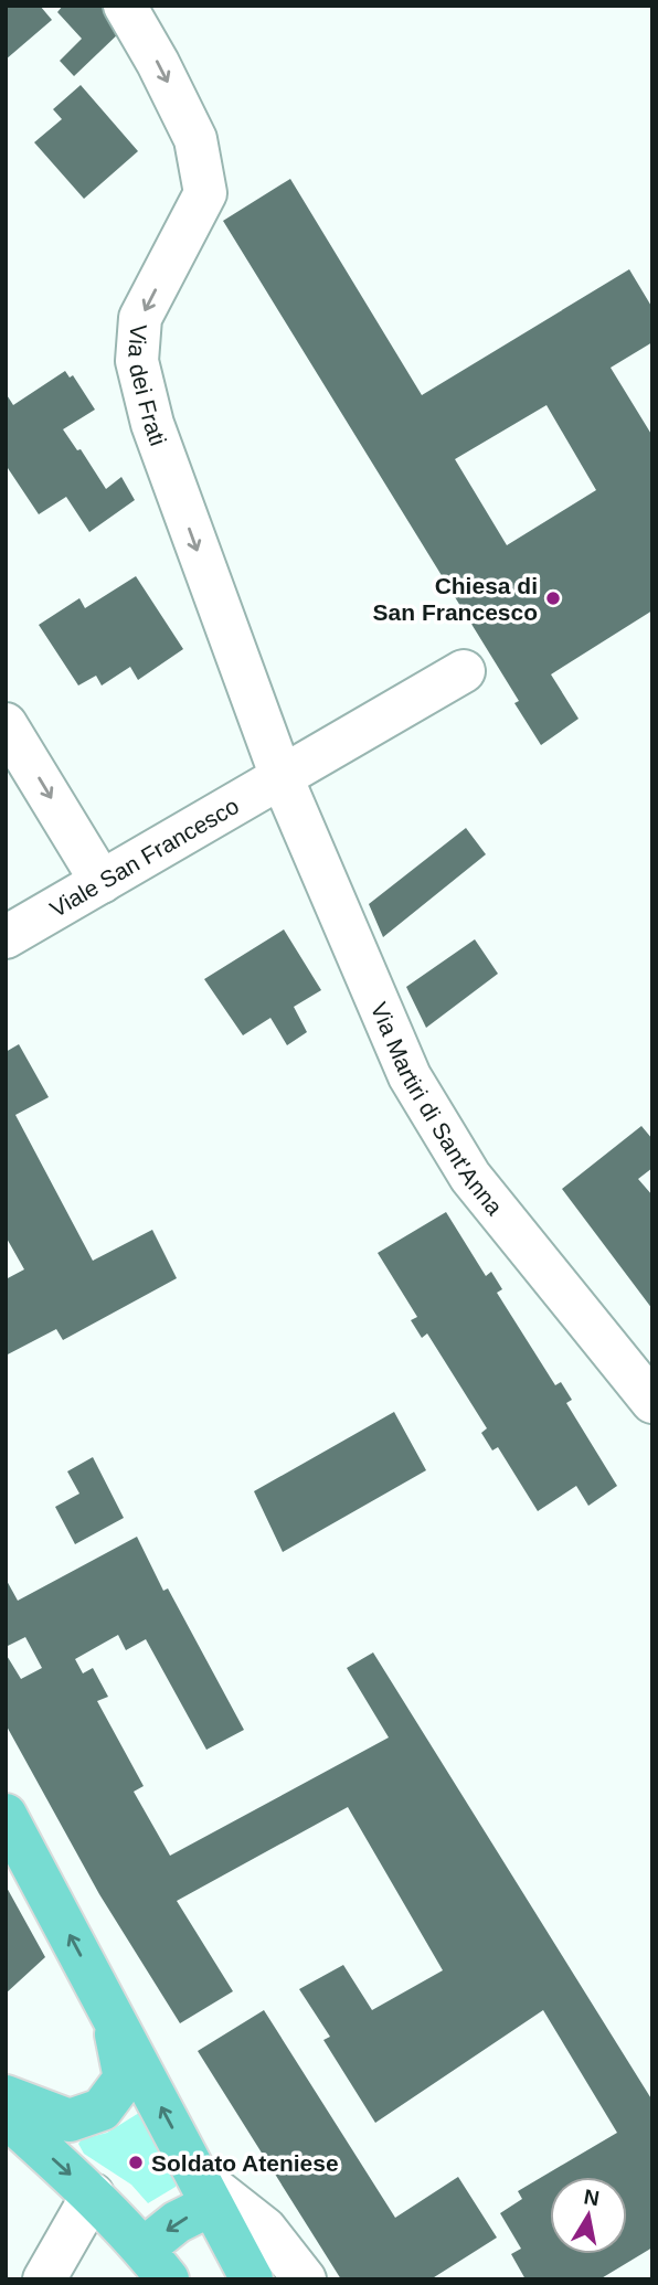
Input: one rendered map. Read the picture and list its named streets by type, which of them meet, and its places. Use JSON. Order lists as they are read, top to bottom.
{
  "streets": {
    "street": ["Via dei Frati", "Viale San Francesco", "Via Martiri di Sant'Anna"]
  },
  "crossings": [
    ["Via dei Frati", "Viale San Francesco"],
    ["Via dei Frati", "Via Martiri di Sant'Anna"],
    ["Viale San Francesco", "Via Martiri di Sant'Anna"]
  ],
  "one_way": ["Via dei Frati"],
  "places": ["Chiesa di San Francesco", "Soldato Ateniese"],
  "north": "top"
}
